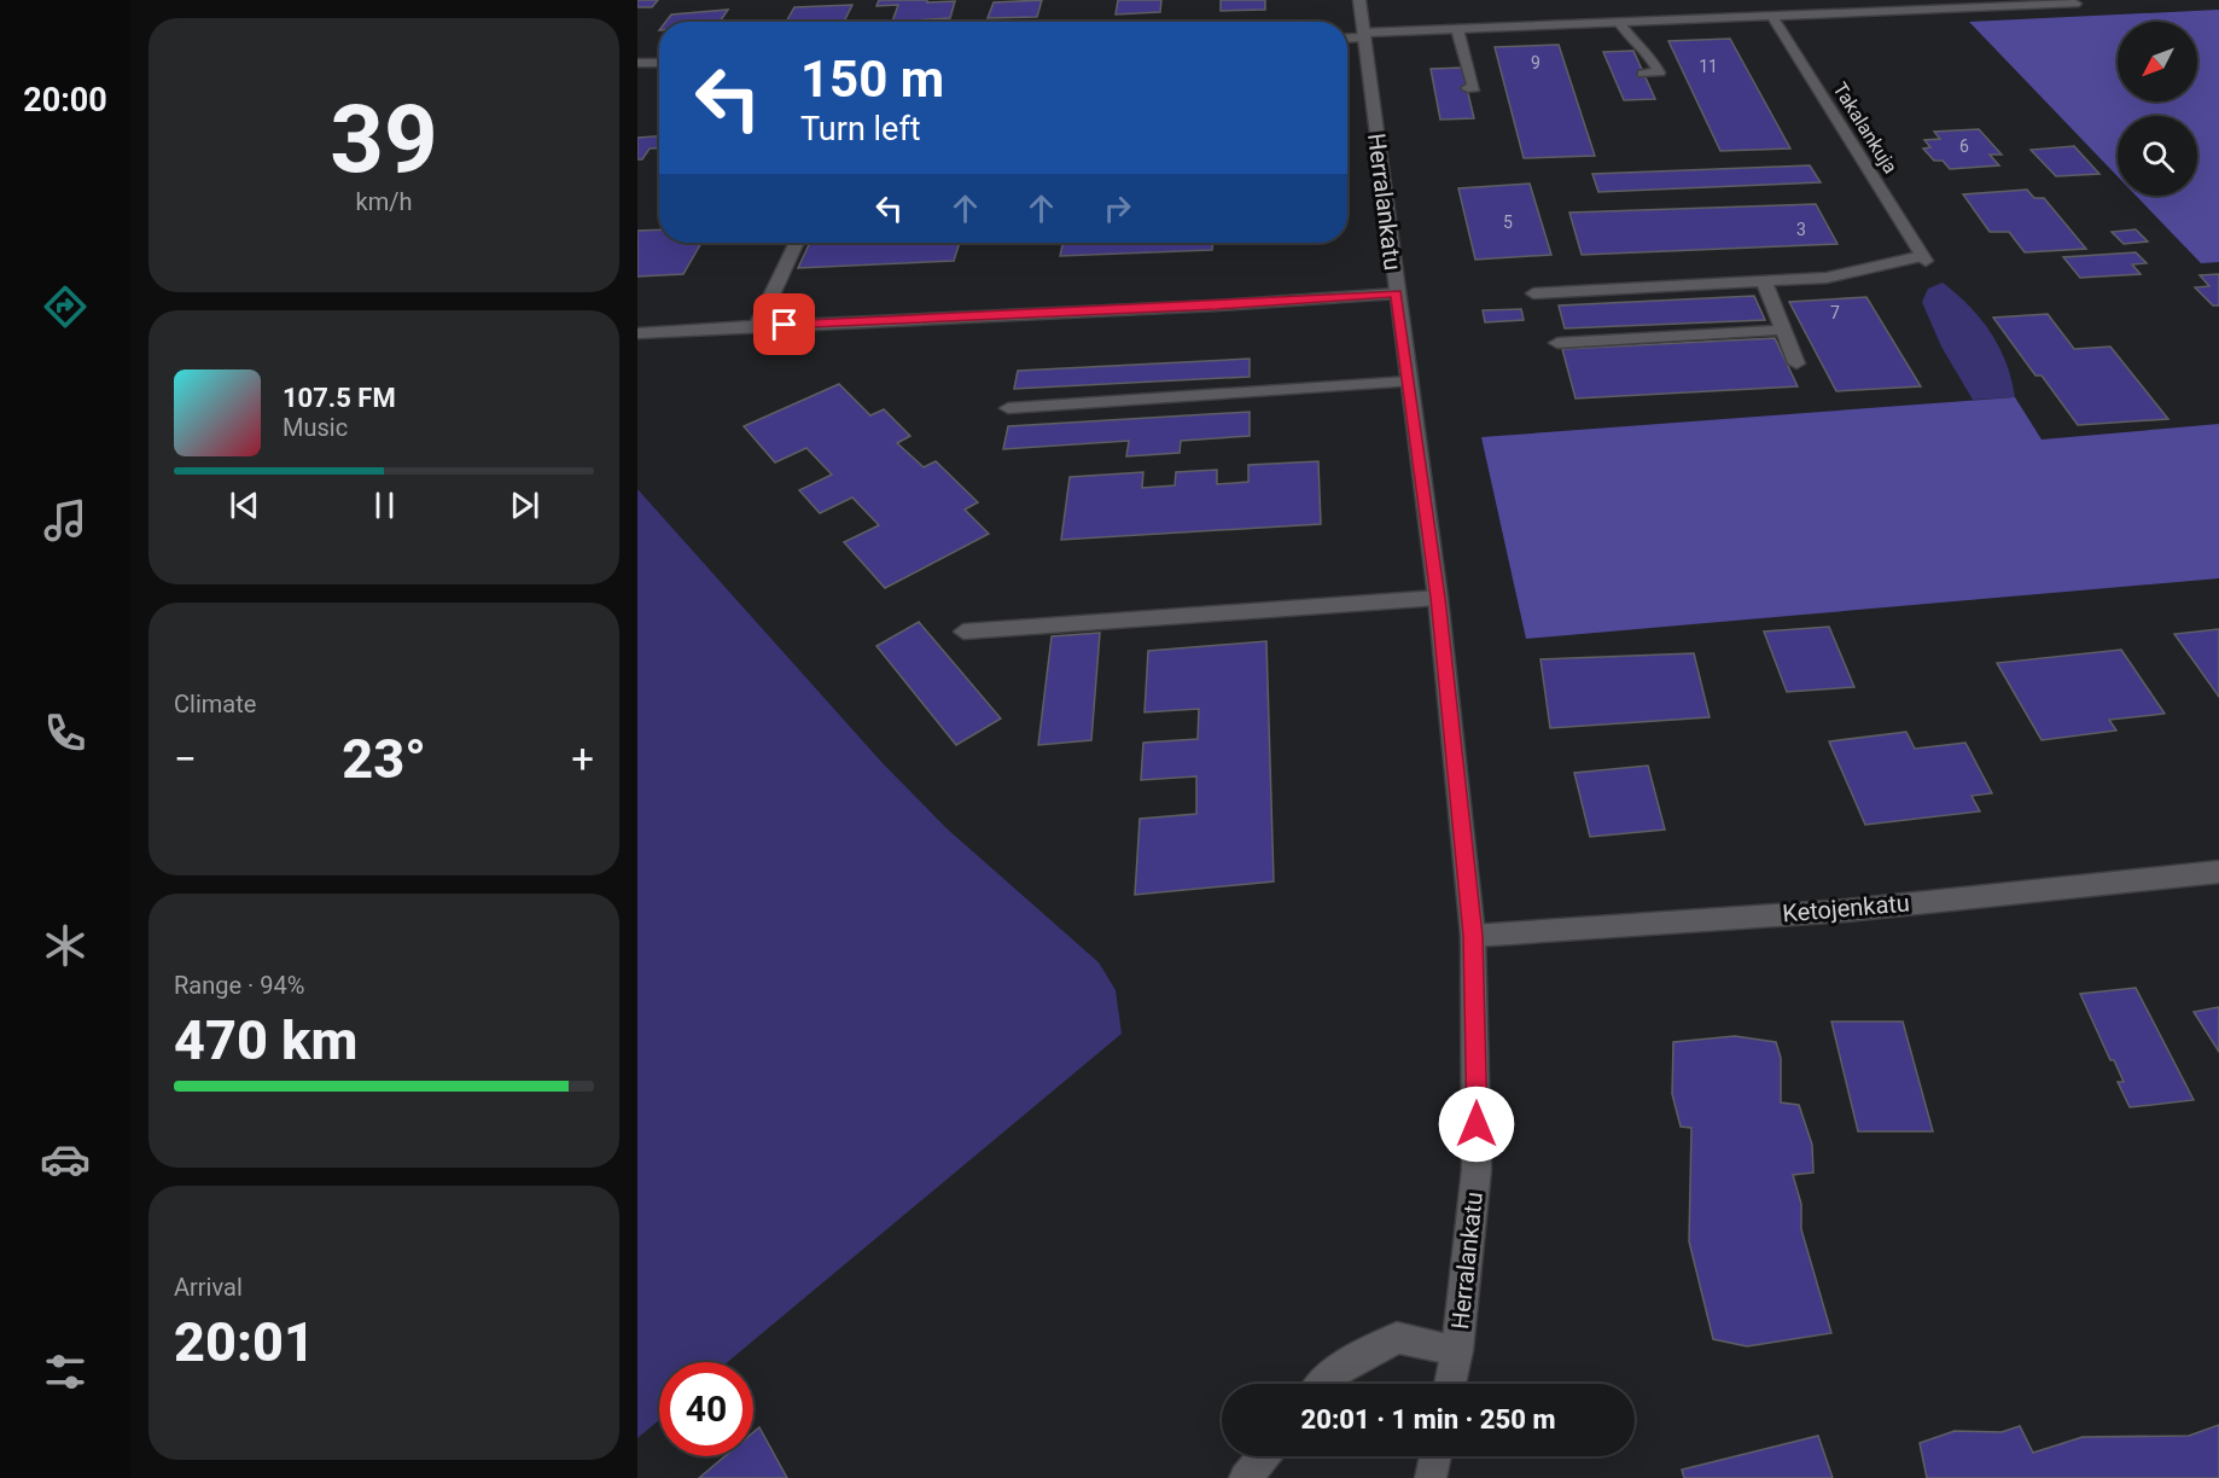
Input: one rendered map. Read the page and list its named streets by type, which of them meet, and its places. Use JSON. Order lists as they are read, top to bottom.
{
  "streets": {
    "street": ["Takalankuja", "Herralankatu", "Ketojenkatu"]
  },
  "crossings": [
    ["Herralankatu", "Ketojenkatu"]
  ],
  "house_numbers": [
    "9",
    "11",
    "6",
    "5",
    "3",
    "7"
  ],
  "north": "bottom left",
  "page": {
    "tabs": "20:00",
    "tile": [
      ["39", "km/h"],
      "Climate",
      ["Range · 94%", "470 km"],
      ["Arrival", "20:01"]
    ],
    "turn": ["150 m", "Turn left"],
    "song": ["107.5 FM", "Music"],
    "heat": ["−", "23°", "+"],
    "limit": "40",
    "trip": "20:01 · 1 min · 250 m"
  }
}
